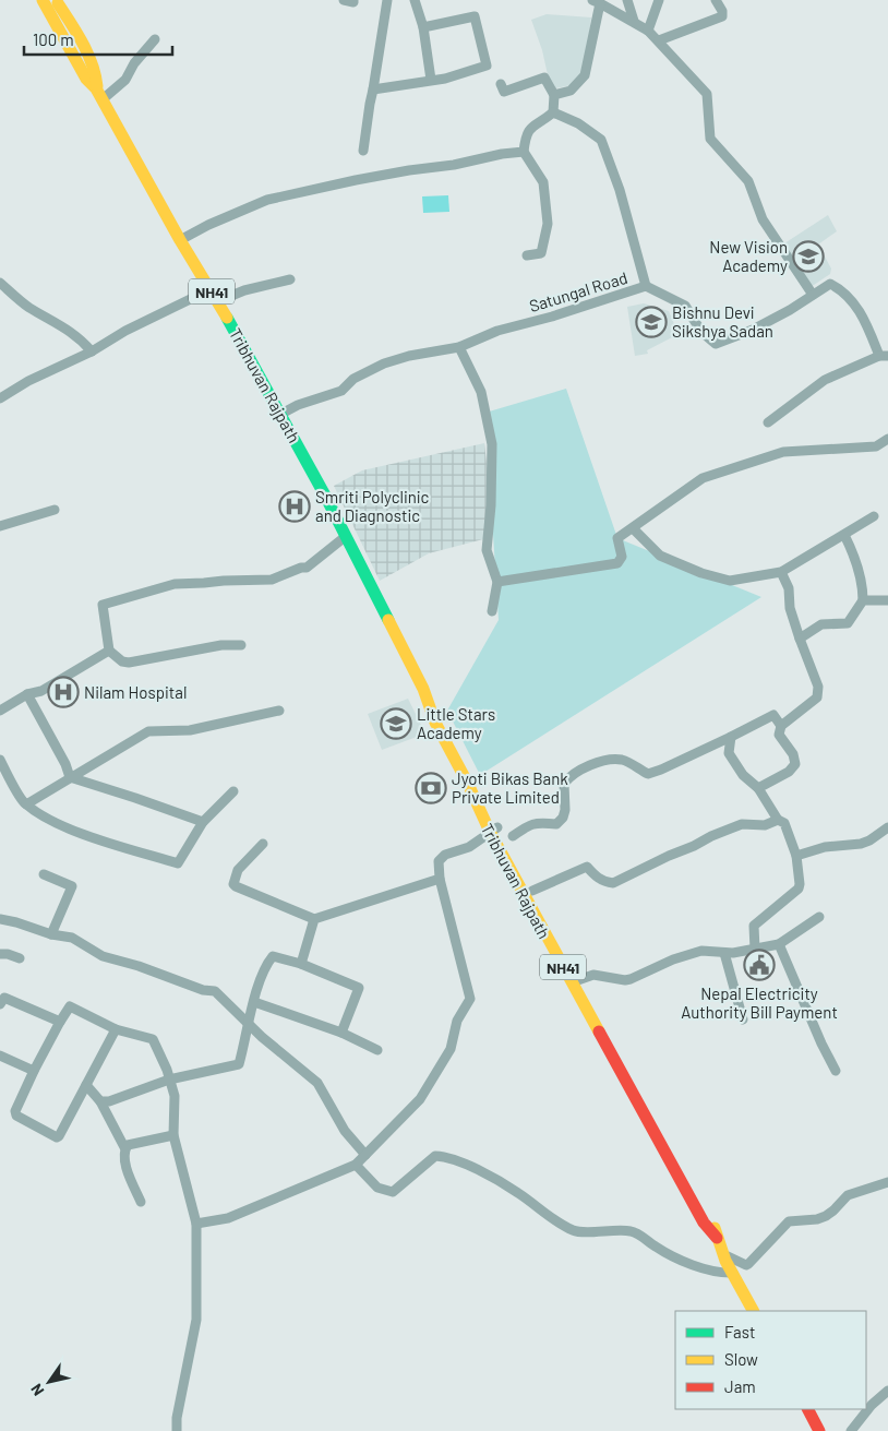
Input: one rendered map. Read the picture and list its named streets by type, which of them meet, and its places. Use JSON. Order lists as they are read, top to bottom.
{
  "streets": {
    "highway": ["NH41", "Tribhuvan Rajpath"],
    "street": ["Satungal Road"]
  },
  "crossings": [
    ["Satungal Road", "Tribhuvan Rajpath"]
  ],
  "places": {
    "school or university": ["New Vision Academy", "Bishnu Devi Sikshya Sadan", "Little Stars Academy"],
    "hospital": ["Smriti Polyclinic and Diagnostic", "Nilam Hospital"],
    "bank": ["Jyoti Bikas Bank Private Limited"],
    "public building": ["Nepal Electricity Authority Bill Payment"]
  },
  "legend": ["Fast", "Slow", "Jam"],
  "scale_bar": "100 m",
  "north": "bottom left"
}
